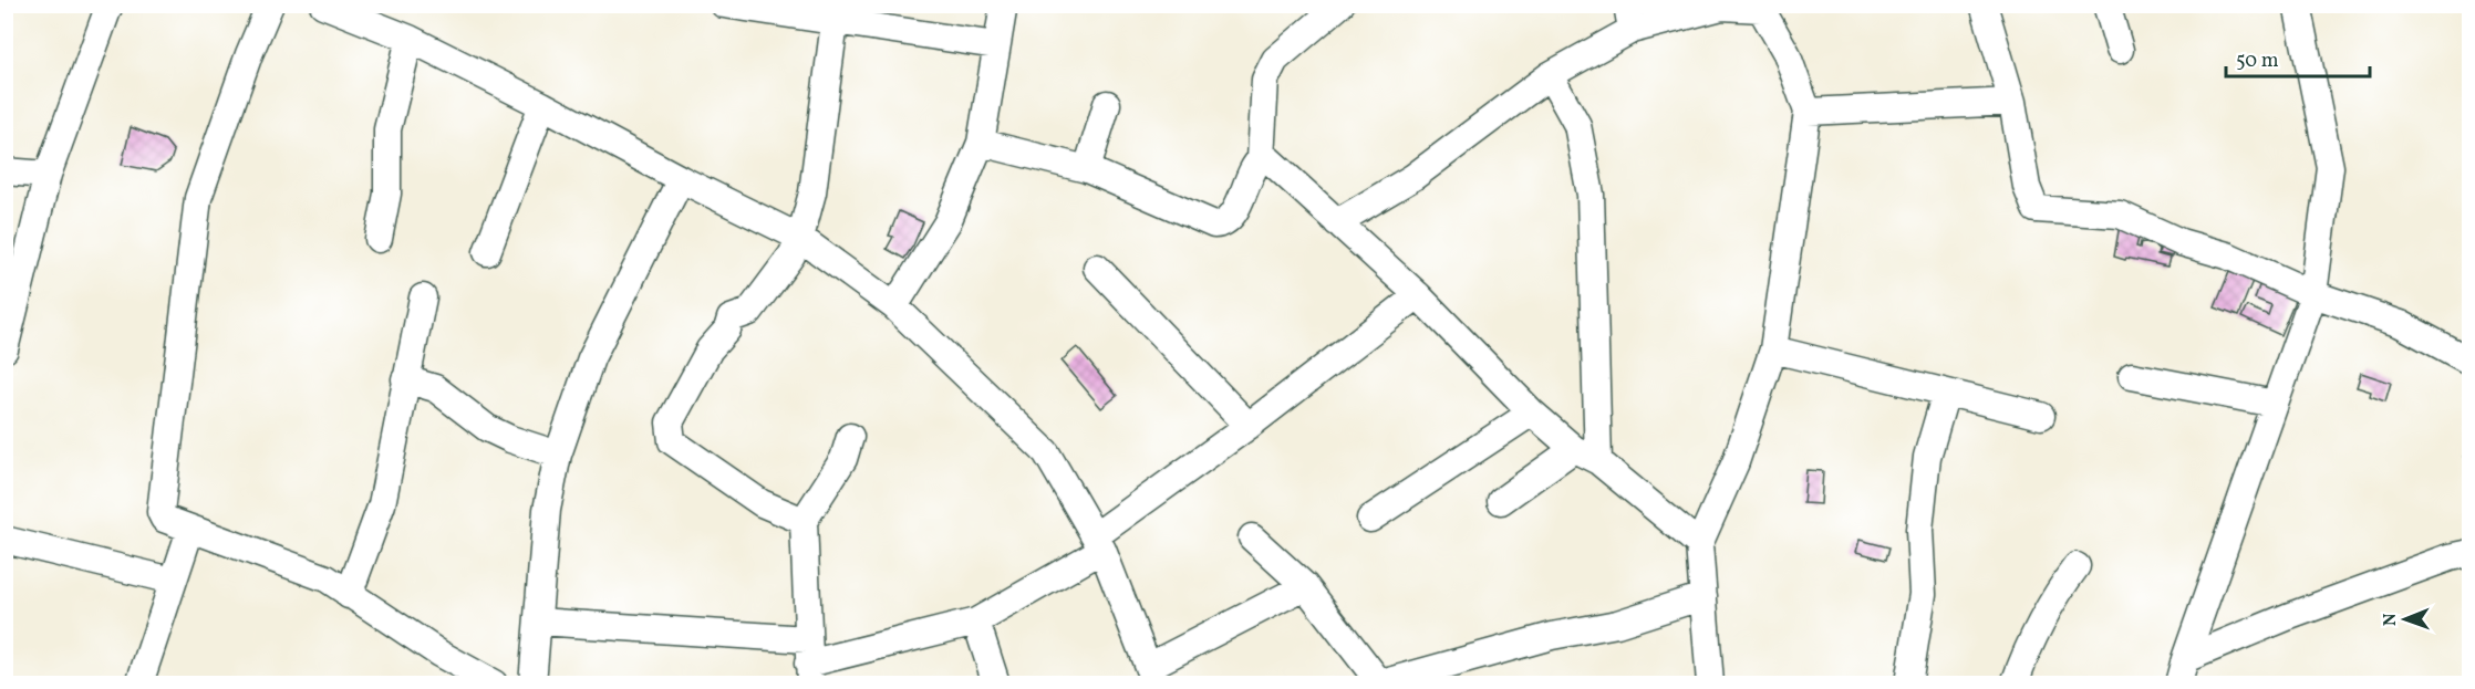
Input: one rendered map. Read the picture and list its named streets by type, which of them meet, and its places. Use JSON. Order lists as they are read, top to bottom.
{
  "scale_bar": "50 m",
  "north": "left"
}
